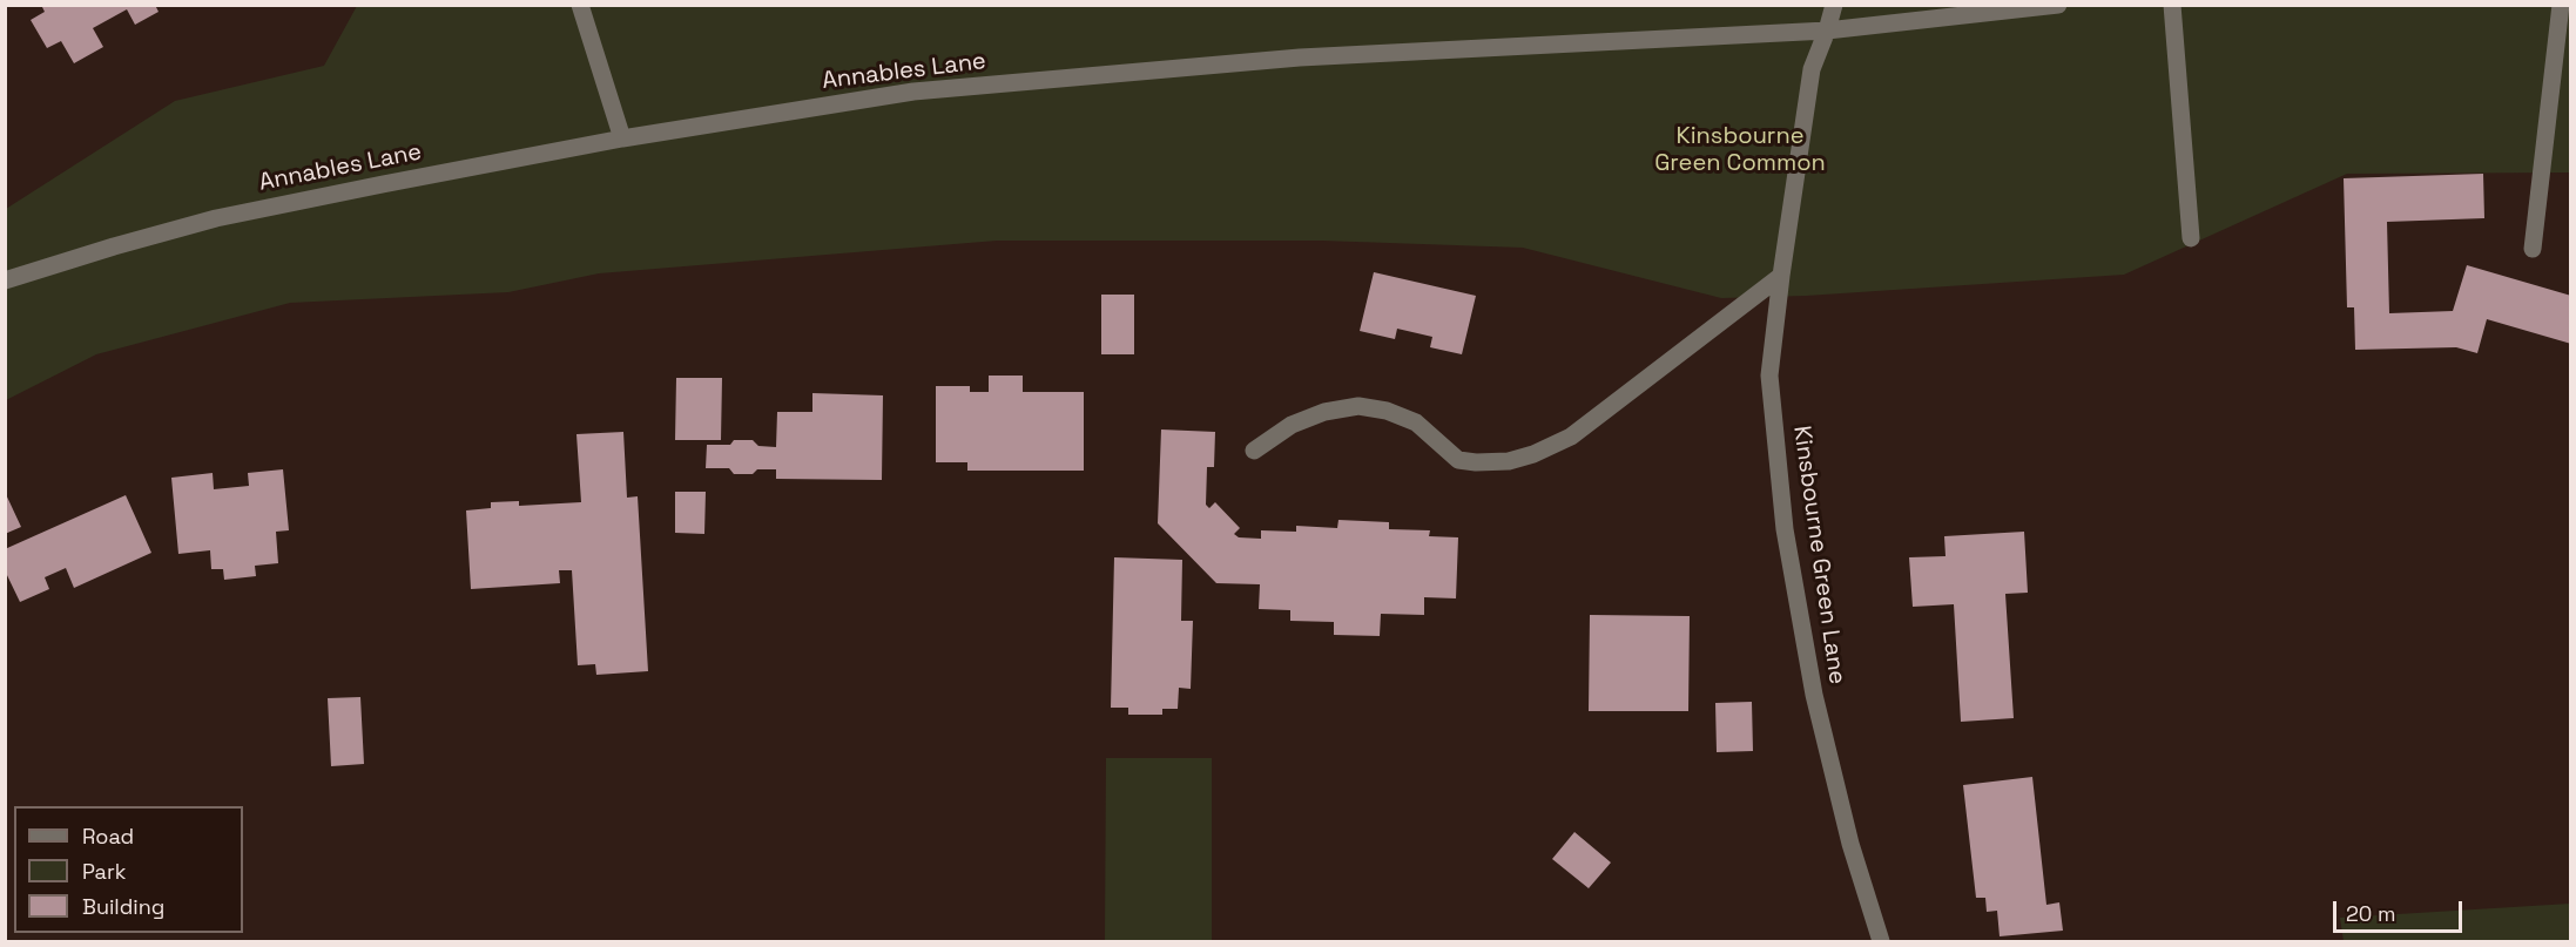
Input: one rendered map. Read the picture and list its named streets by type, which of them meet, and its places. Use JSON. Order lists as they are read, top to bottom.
{
  "streets": {
    "street": ["Annables Lane", "Kinsbourne Green Lane"]
  },
  "crossings": [
    ["Annables Lane", "Kinsbourne Green Lane"]
  ],
  "parks": ["Kinsbourne Green Common"],
  "legend": ["Road", "Park", "Building"],
  "scale_bar": "20 m"
}
